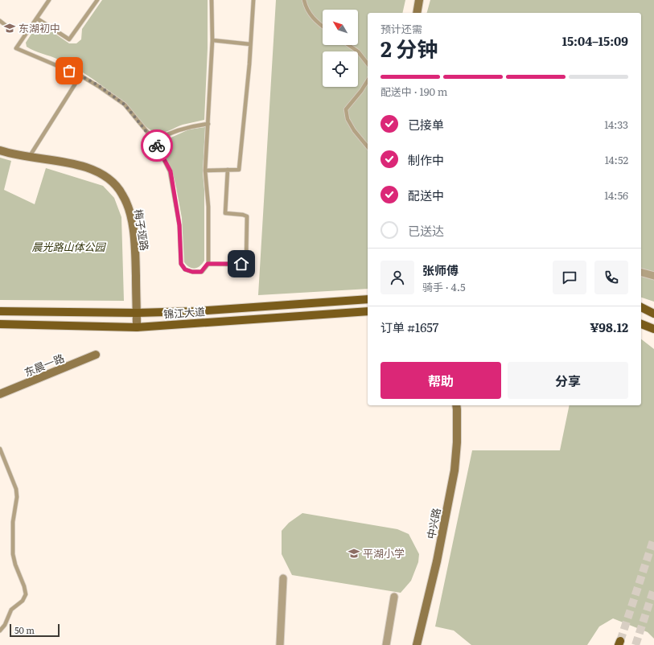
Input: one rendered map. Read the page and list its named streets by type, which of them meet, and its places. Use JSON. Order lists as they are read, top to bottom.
{
  "streets": {
    "main road": ["锦江大道"],
    "street": ["梅子垭路", "东晨一路", "中兴路"]
  },
  "crossings": [
    ["梅子垭路", "锦江大道"]
  ],
  "parks": ["晨光路山体公园"],
  "places": {
    "school or university": ["东湖初中", "平湖小学"]
  },
  "scale_bar": "50 m",
  "north": "top left",
  "page": {
    "heading": ["2 分钟", "预计还需", "15:04–15:09"],
    "panel": [
      "张师傅",
      "骑手 · 4.5",
      "订单 #1657",
      "¥98.12"
    ],
    "bar": "配送中 · 190 m",
    "list": [
      ["已接单", "14:33"],
      ["制作中", "14:52"],
      ["配送中", "14:56"],
      "已送达"
    ],
    "buttons": ["帮助", "分享"],
    "scale": "50 m"
  }
}
